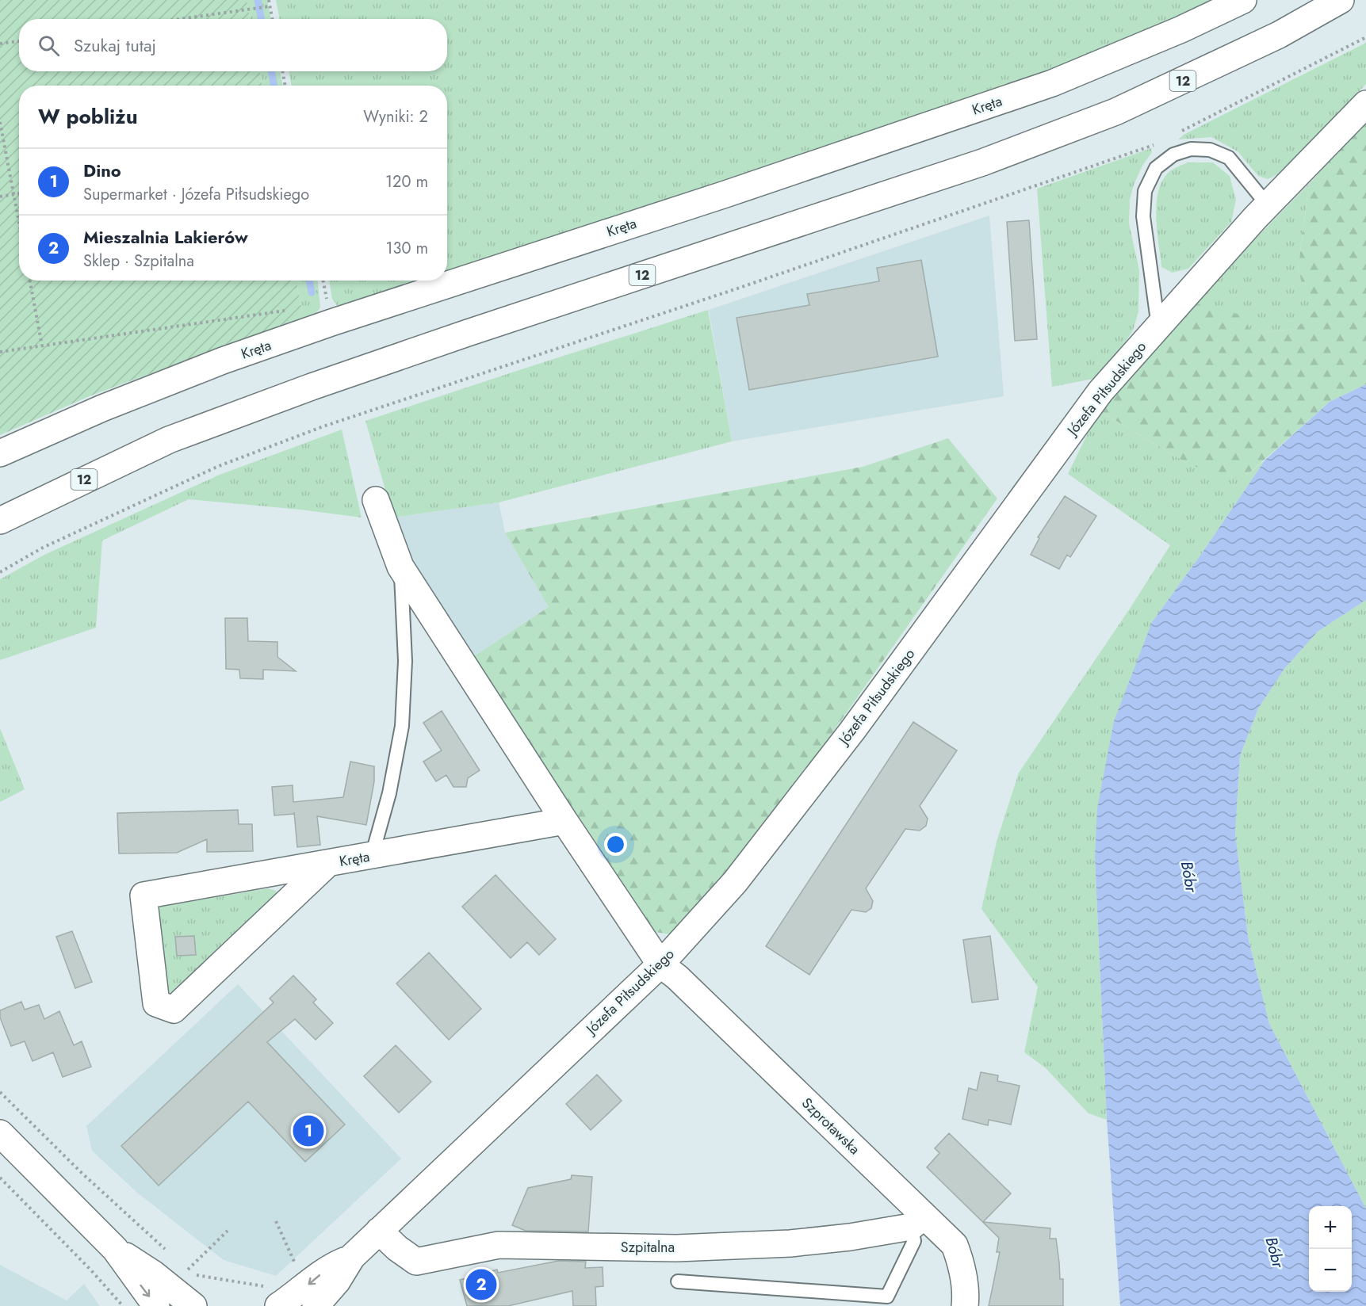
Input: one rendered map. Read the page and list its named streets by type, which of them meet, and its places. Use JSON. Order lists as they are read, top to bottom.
{
  "streets": {
    "street": [
      "12",
      "Kręta",
      "Józefa Piłsudskiego",
      "Szprotawska",
      "Szpitalna"
    ]
  },
  "crossings": [
    ["Józefa Piłsudskiego", "Szprotawska"],
    ["Józefa Piłsudskiego", "Szpitalna"],
    ["Szprotawska", "Szpitalna"]
  ],
  "water": ["Bóbr"],
  "page": {
    "search": "Szukaj tutaj",
    "heading": ["W pobliżu", "Wyniki: 2"],
    "list": [
      {
        "mark": "1",
        "name": "Dino",
        "note": "Supermarket · Józefa Piłsudskiego",
        "value": "120 m"
      },
      {
        "mark": "2",
        "name": "Mieszalnia Lakierów",
        "note": "Sklep · Szpitalna",
        "value": "130 m"
      }
    ],
    "pins": ["1", "2"],
    "map_buttons": ["+", "−"]
  }
}
